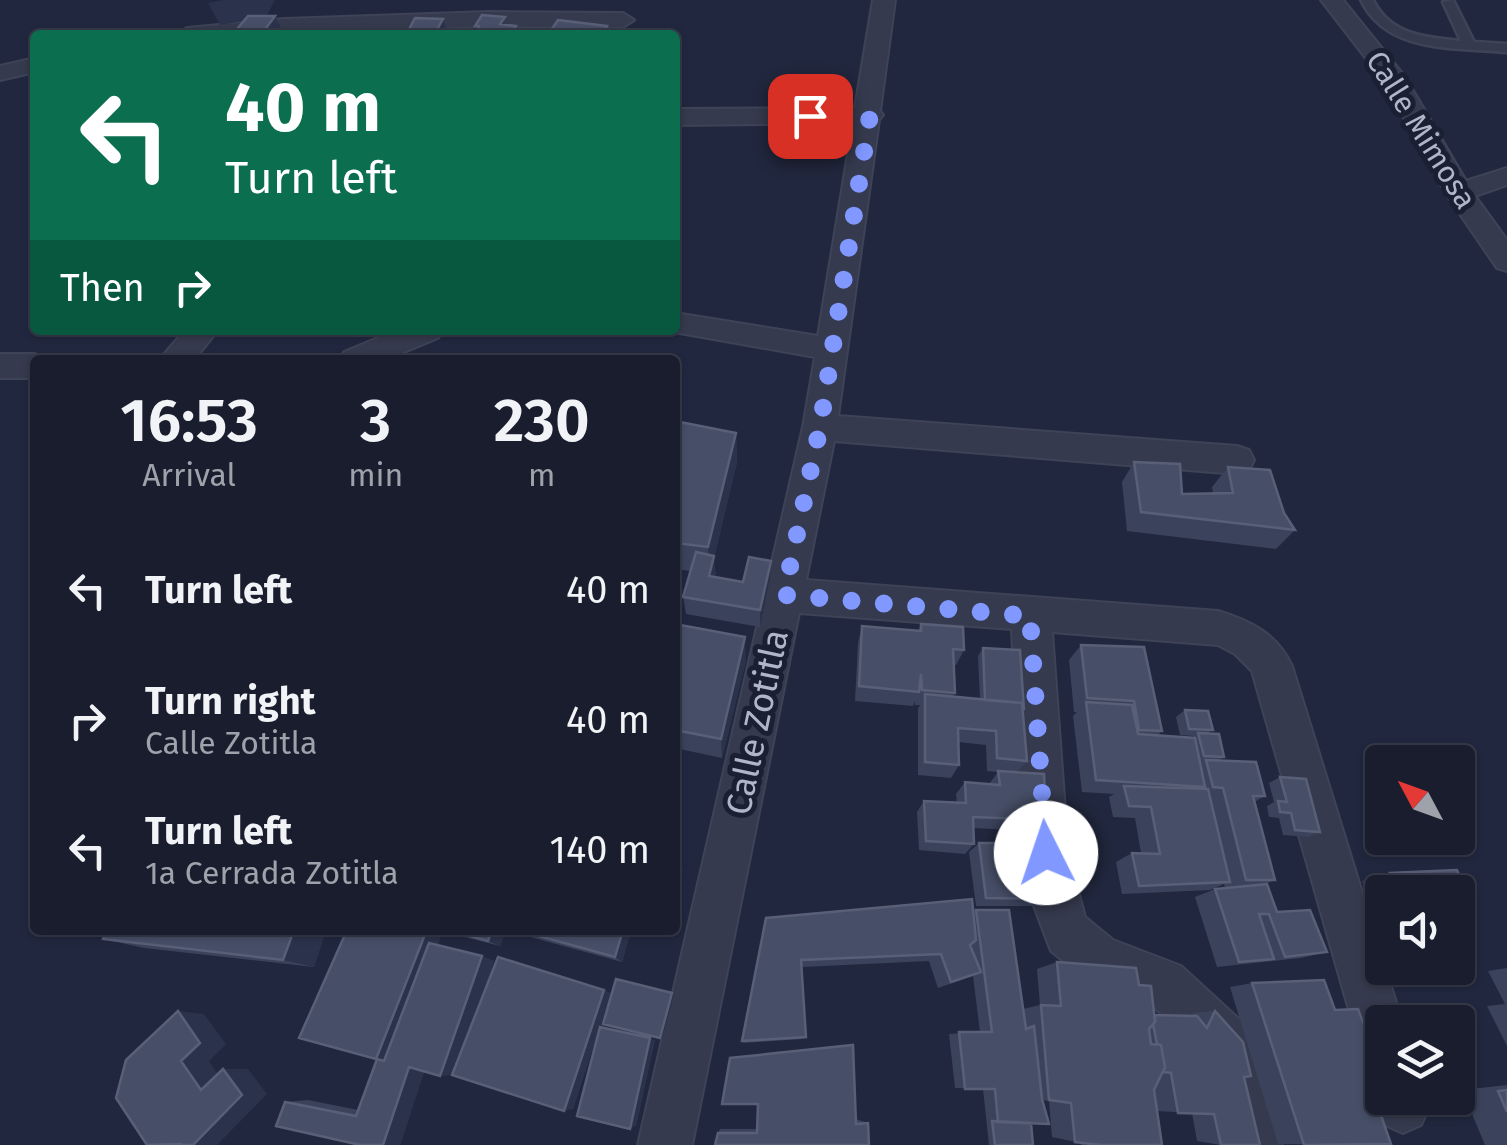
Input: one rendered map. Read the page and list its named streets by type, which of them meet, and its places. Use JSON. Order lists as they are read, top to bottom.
{
  "streets": {
    "street": ["Calle Mimosa", "Calle Zotitla"]
  },
  "north": "top left",
  "page": {
    "turn": ["40 m", "Turn left"],
    "then": "Then",
    "eta": [
      "16:53",
      "Arrival",
      "3",
      "min",
      "230",
      "m"
    ],
    "list": [
      {
        "name": "Turn left",
        "value": "40 m"
      },
      {
        "name": "Turn right",
        "note": "Calle Zotitla",
        "value": "40 m"
      },
      {
        "name": "Turn left",
        "note": "1a Cerrada Zotitla",
        "value": "140 m"
      }
    ]
  }
}
